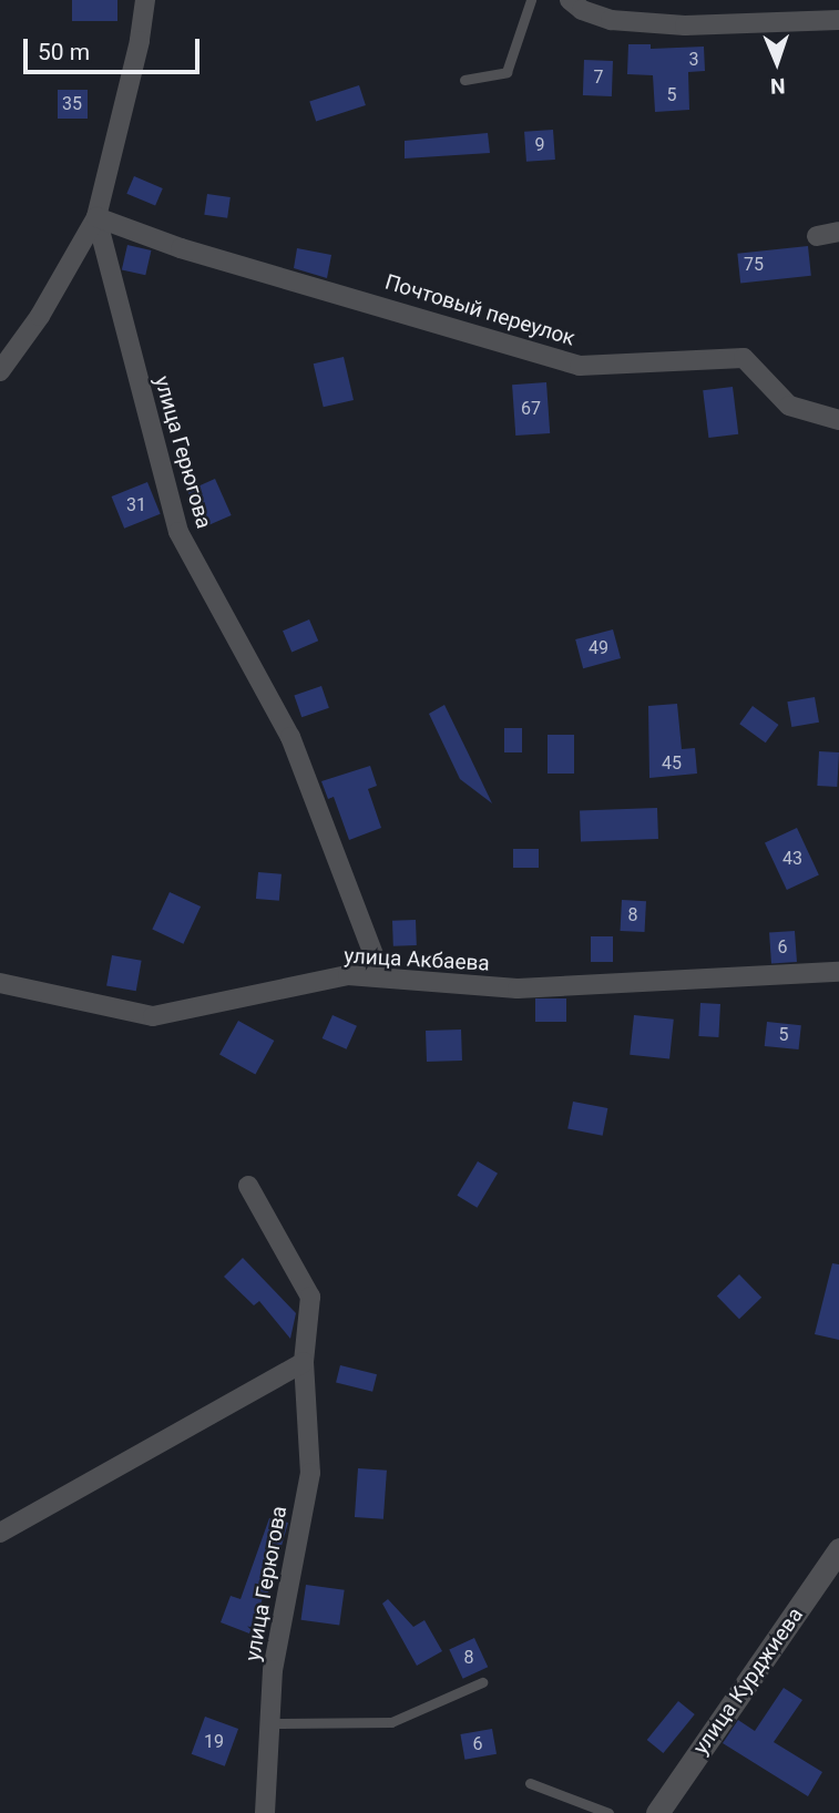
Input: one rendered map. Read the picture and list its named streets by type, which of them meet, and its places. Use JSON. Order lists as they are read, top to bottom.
{
  "streets": {
    "street": [
      "Почтовый переулок",
      "улица Герюгова",
      "улица Акбаева",
      "улица Курджиева"
    ]
  },
  "crossings": [
    ["Почтовый переулок", "улица Герюгова"],
    ["улица Герюгова", "улица Акбаева"]
  ],
  "house_numbers": [
    "3",
    "7",
    "5",
    "35",
    "9",
    "75",
    "67",
    "31",
    "49",
    "45",
    "43",
    "8",
    "6",
    "5",
    "8",
    "19",
    "6"
  ],
  "scale_bar": "50 m",
  "north": "bottom"
}
